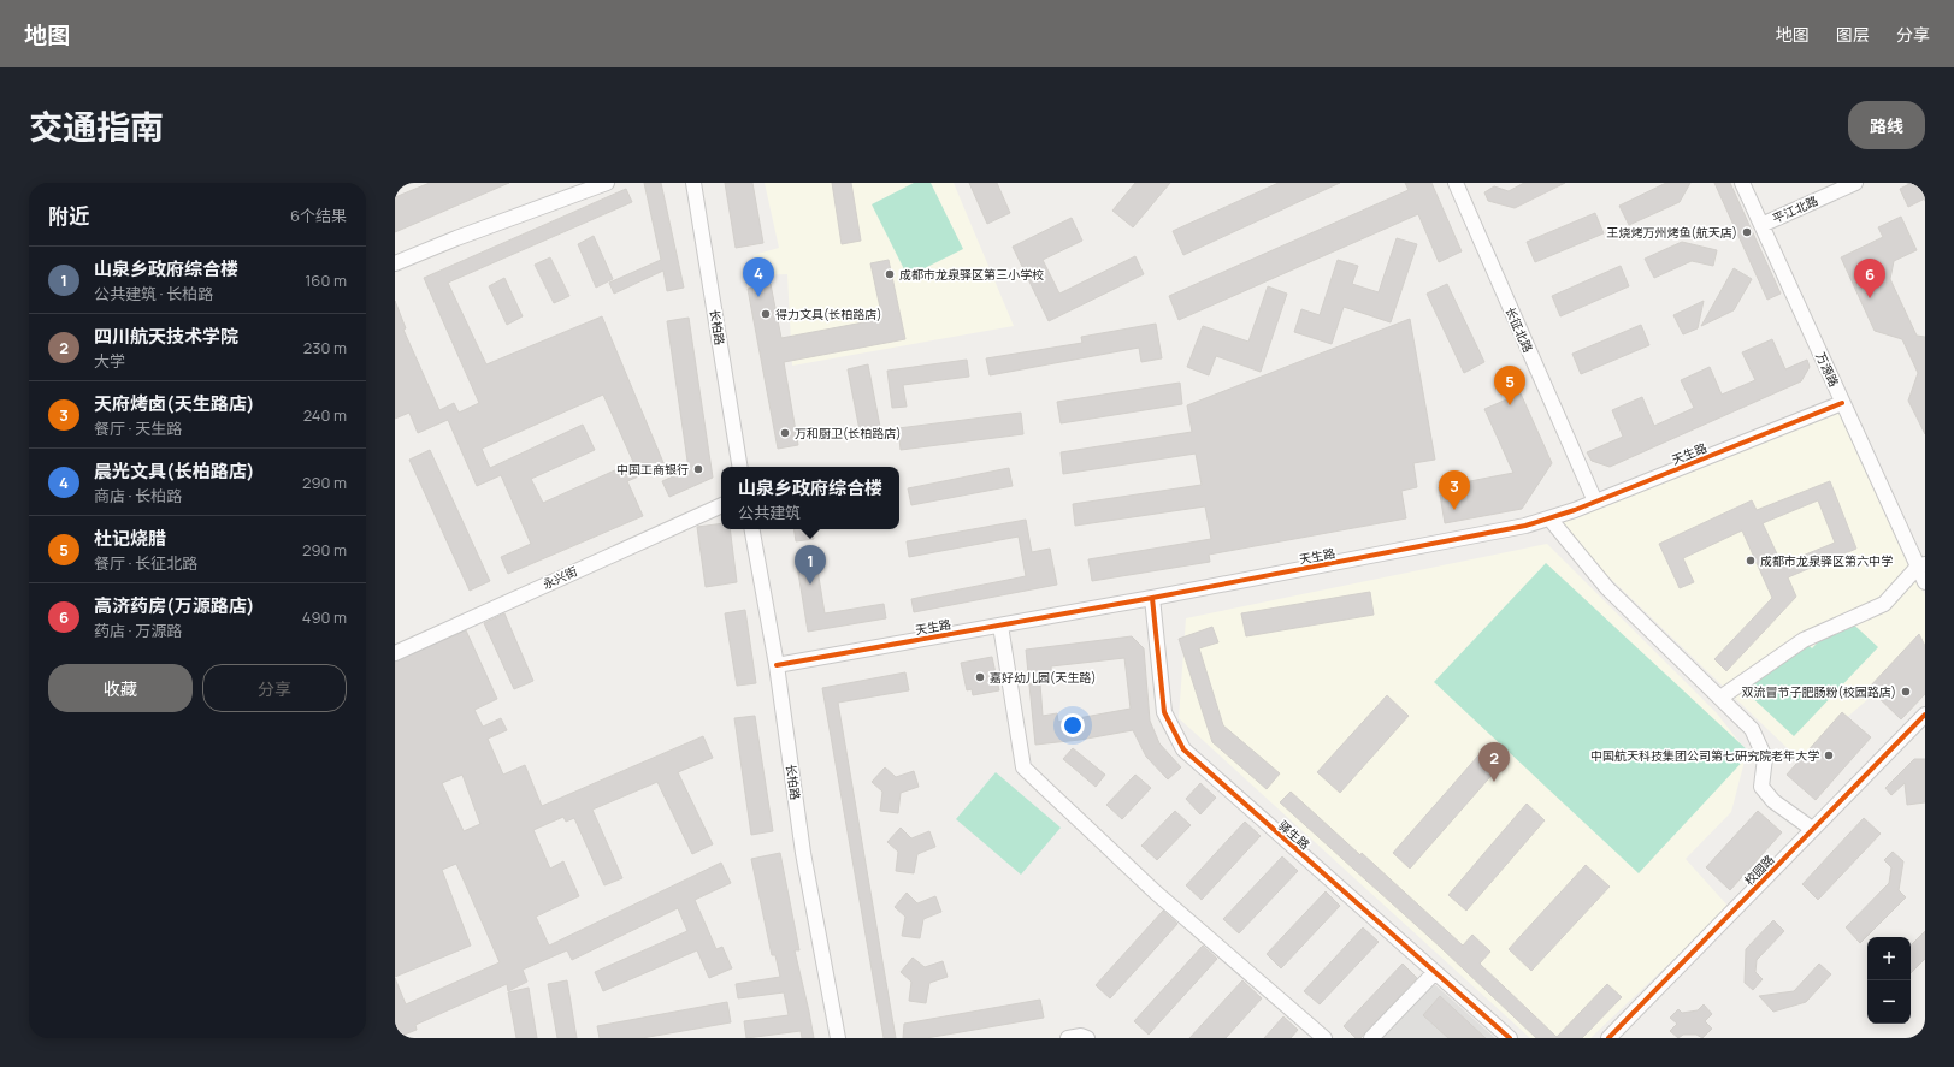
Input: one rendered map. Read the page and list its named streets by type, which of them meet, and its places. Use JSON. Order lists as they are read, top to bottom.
{
  "streets": {
    "street": [
      "平江北路",
      "长柏路",
      "长征北路",
      "万源路",
      "天生路",
      "永兴街",
      "驿生路",
      "校园路"
    ]
  },
  "crossings": [
    ["平江北路", "万源路"],
    ["长柏路", "天生路"],
    ["长征北路", "天生路"],
    ["万源路", "天生路"],
    ["天生路", "驿生路"]
  ],
  "places": [
    "王烧烤万州烤鱼(航天店)",
    "成都市龙泉驿区第三小学校",
    "得力文具(长柏路店)",
    "万和厨卫(长柏路店)",
    "中国工商银行",
    "成都市龙泉驿区第六中学",
    "嘉好幼儿园(天生路)",
    "双流冒节子肥肠粉(校园路店)",
    "中国航天科技集团公司第七研究院老年大学"
  ],
  "page": {
    "header": "地图",
    "nav": ["地图", "图层", "分享"],
    "title": "交通指南",
    "buttons": [
      "路线",
      ["收藏", "分享"]
    ],
    "heading": ["附近", "6个结果"],
    "list": [
      {
        "mark": "1",
        "name": "山泉乡政府综合楼",
        "note": "公共建筑 · 长柏路",
        "value": "160 m"
      },
      {
        "mark": "2",
        "name": "四川航天技术学院",
        "note": "大学",
        "value": "230 m"
      },
      {
        "mark": "3",
        "name": "天府烤卤(天生路店)",
        "note": "餐厅 · 天生路",
        "value": "240 m"
      },
      {
        "mark": "4",
        "name": "晨光文具(长柏路店)",
        "note": "商店 · 长柏路",
        "value": "290 m"
      },
      {
        "mark": "5",
        "name": "杜记烧腊",
        "note": "餐厅 · 长征北路",
        "value": "290 m"
      },
      {
        "mark": "6",
        "name": "高济药房(万源路店)",
        "note": "药店 · 万源路",
        "value": "490 m"
      }
    ],
    "pins": [
      "4",
      "6",
      "5",
      "3",
      "1",
      "2"
    ],
    "popup": ["山泉乡政府综合楼", "公共建筑"],
    "map_buttons": ["+", "−"]
  }
}
